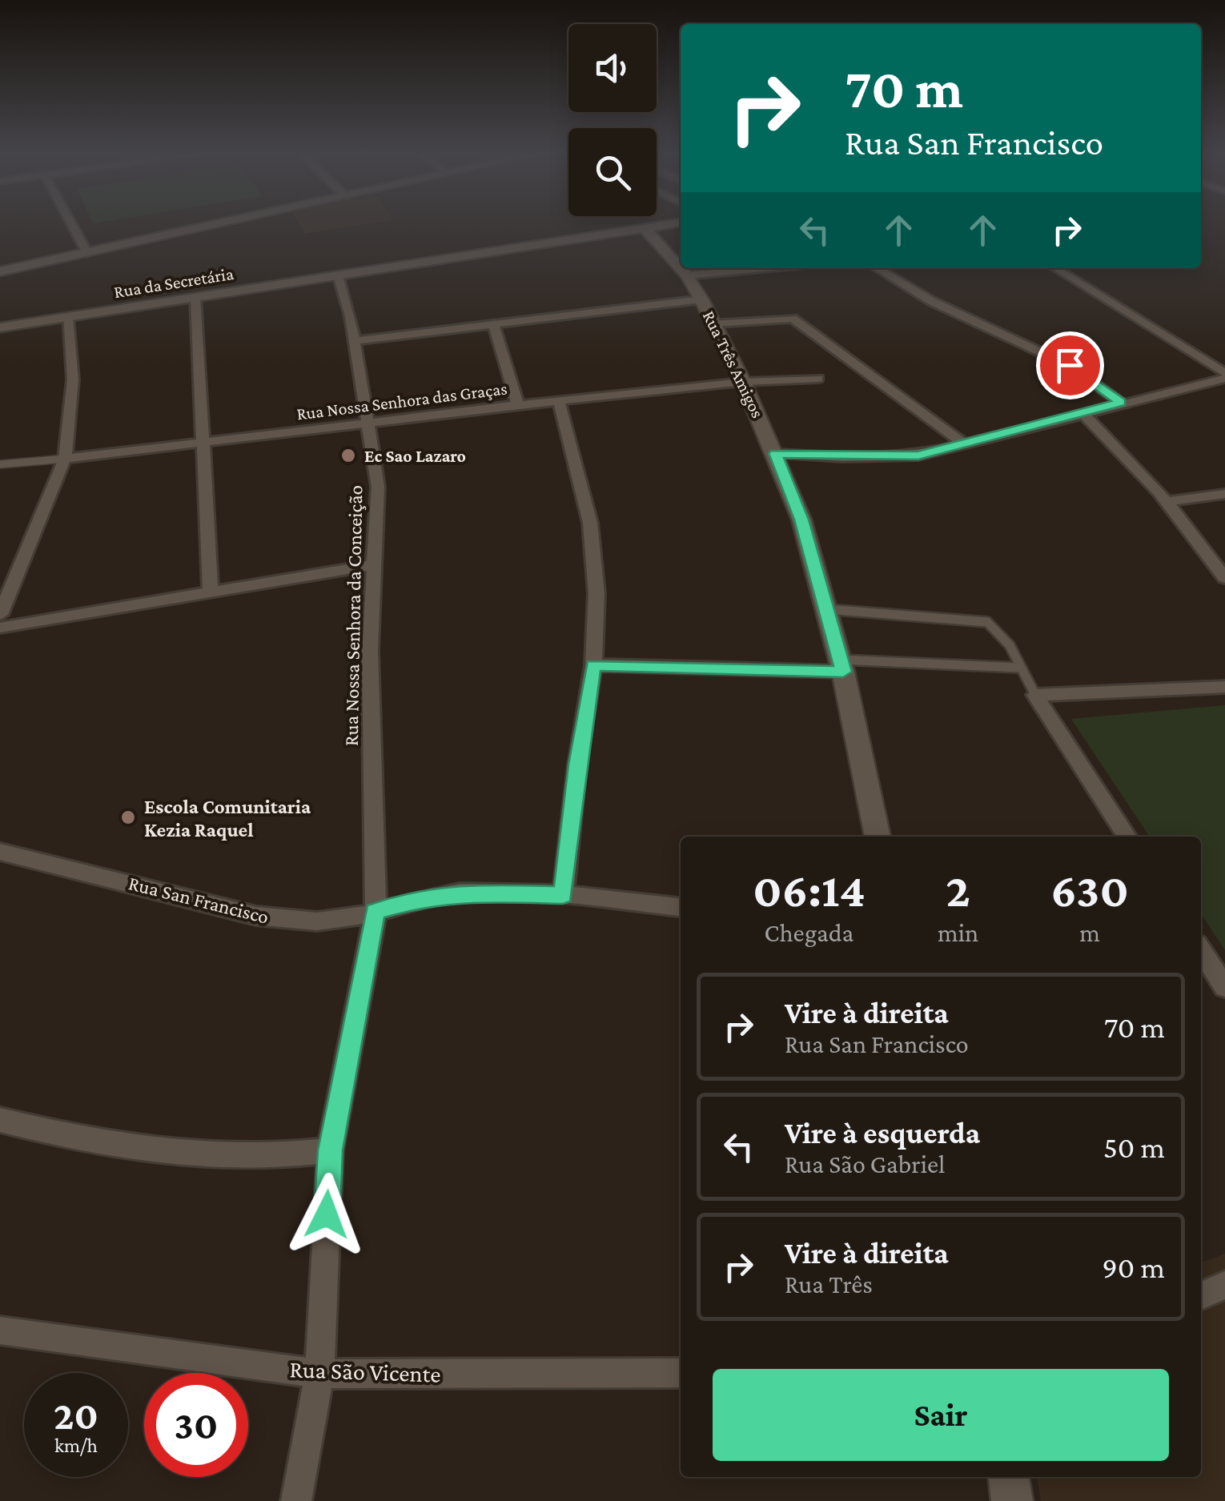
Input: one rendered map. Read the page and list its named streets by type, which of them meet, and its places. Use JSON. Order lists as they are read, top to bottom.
{
  "streets": {
    "street": [
      "Rua da Secretária",
      "Rua Três Amigos",
      "Rua Nossa Senhora das Graças",
      "Rua Nossa Senhora da Conceição",
      "Rua San Francisco",
      "Rua São Vicente"
    ]
  },
  "crossings": [
    ["Rua da Secretária", "Rua Três Amigos"],
    ["Rua da Secretária", "Rua Nossa Senhora da Conceição"],
    ["Rua Três Amigos", "Rua Nossa Senhora das Graças"],
    ["Rua Nossa Senhora das Graças", "Rua Nossa Senhora da Conceição"],
    ["Rua Nossa Senhora da Conceição", "Rua San Francisco"],
    ["Rua Nossa Senhora da Conceição", "Rua São Vicente"]
  ],
  "places": ["Ec Sao Lazaro", "Escola Comunitaria Kezia Raquel"],
  "page": {
    "turn": ["70 m", "Rua San Francisco"],
    "eta": [
      "06:14",
      "Chegada",
      "2",
      "min",
      "630",
      "m"
    ],
    "list": [
      {
        "name": "Vire à direita",
        "note": "Rua San Francisco",
        "value": "70 m"
      },
      {
        "name": "Vire à esquerda",
        "note": "Rua São Gabriel",
        "value": "50 m"
      },
      {
        "name": "Vire à direita",
        "note": "Rua Três",
        "value": "90 m"
      }
    ],
    "buttons": "Sair",
    "speed": "20 km/h",
    "limit": "30"
  }
}
